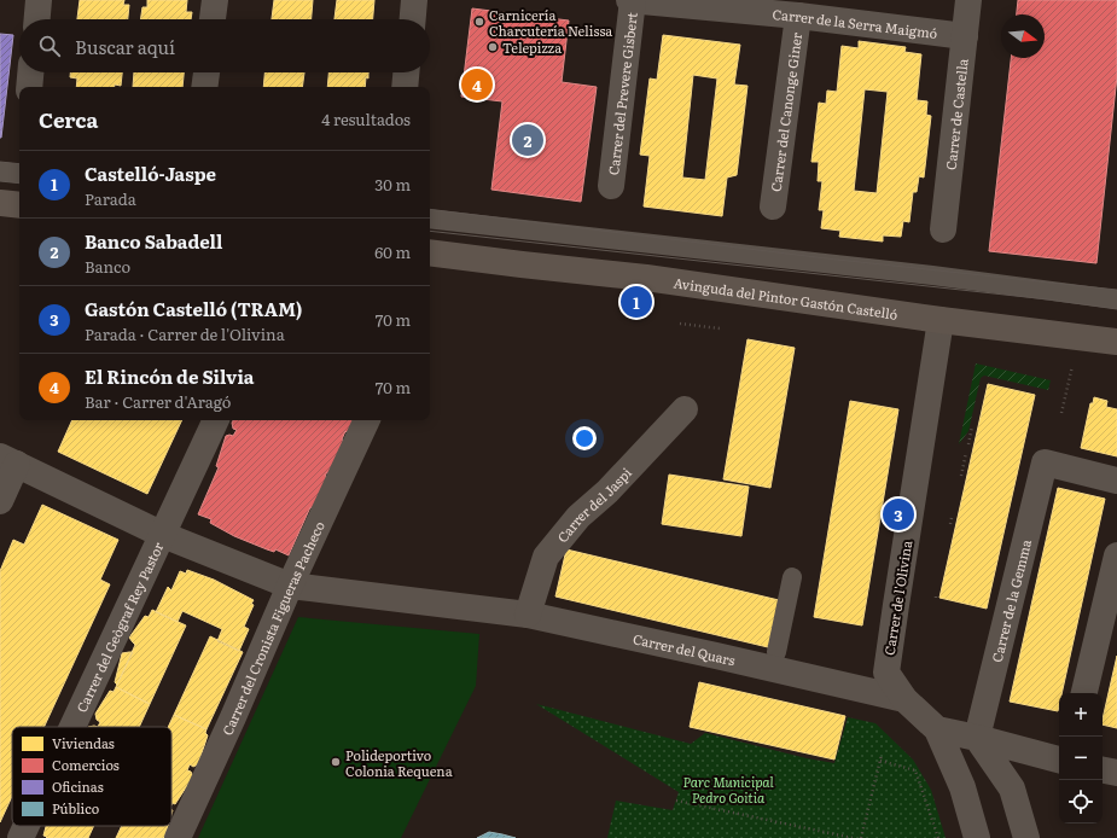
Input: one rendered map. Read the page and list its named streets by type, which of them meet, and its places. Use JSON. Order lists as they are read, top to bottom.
{
  "streets": {
    "main road": ["Avinguda del Pintor Gastón Castelló"],
    "street": [
      "Carrer de la Serra Maigmó",
      "Carrer del Prevere Gisbert",
      "Carrer del Canonge Giner",
      "Carrer de Castella",
      "Carrer del Jaspi",
      "Carrer de l'Olivina",
      "Carrer de la Gemma",
      "Carrer del Geògraf Rey Pastor",
      "Carrer del Cronista Figueras Pacheco",
      "Carrer del Quars"
    ]
  },
  "crossings": [
    ["Carrer de la Serra Maigmó", "Carrer del Prevere Gisbert"],
    ["Carrer de la Serra Maigmó", "Carrer del Canonge Giner"],
    ["Carrer de la Serra Maigmó", "Carrer de Castella"],
    ["Avinguda del Pintor Gastón Castelló", "Carrer de l'Olivina"],
    ["Carrer del Jaspi", "Carrer del Quars"],
    ["Carrer de l'Olivina", "Carrer del Quars"],
    ["Carrer de la Gemma", "Carrer del Quars"],
    ["Carrer del Geògraf Rey Pastor", "Carrer del Quars"],
    ["Carrer del Cronista Figueras Pacheco", "Carrer del Quars"]
  ],
  "parks": ["Parc Municipal Pedro Goitia"],
  "places": ["Carnicería Charcutería Nelissa", "Telepizza", "Polideportivo Colonia Requena"],
  "legend": [
    "Viviendas",
    "Comercios",
    "Oficinas",
    "Público"
  ],
  "north": "right",
  "page": {
    "search": "Buscar aquí",
    "pins": [
      "4",
      "2",
      "1",
      "3"
    ],
    "heading": ["Cerca", "4 resultados"],
    "list": [
      {
        "mark": "1",
        "name": "Castelló-Jaspe",
        "note": "Parada",
        "value": "30 m"
      },
      {
        "mark": "2",
        "name": "Banco Sabadell",
        "note": "Banco",
        "value": "60 m"
      },
      {
        "mark": "3",
        "name": "Gastón Castelló (TRAM)",
        "note": "Parada · Carrer de l'Olivina",
        "value": "70 m"
      },
      {
        "mark": "4",
        "name": "El Rincón de Silvia",
        "note": "Bar · Carrer d'Aragó",
        "value": "70 m"
      }
    ],
    "map_buttons": ["+", "−"]
  }
}
